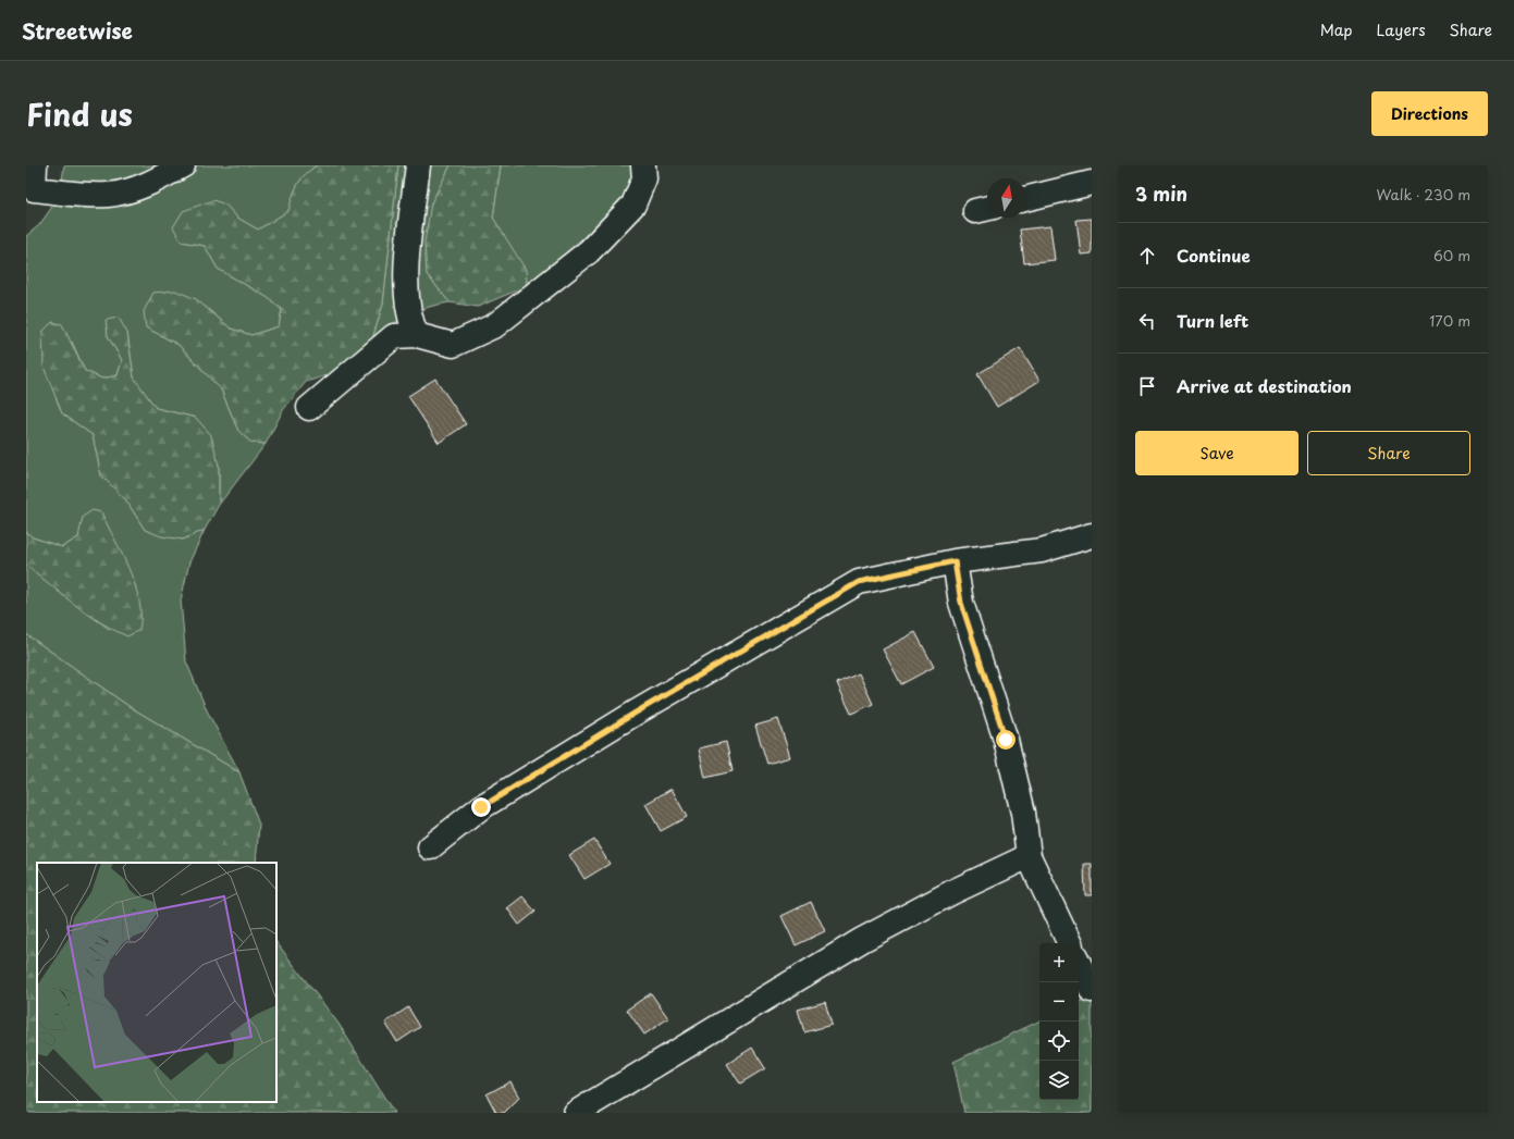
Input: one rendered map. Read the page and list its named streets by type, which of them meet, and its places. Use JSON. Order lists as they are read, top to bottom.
{
  "north": "top",
  "page": {
    "header": "Streetwise",
    "nav": ["Map", "Layers", "Share"],
    "title": "Find us",
    "buttons": [
      "Directions",
      ["Save", "Share"]
    ],
    "heading": ["3 min", "Walk · 230 m"],
    "list": [
      ["Continue", "60 m"],
      ["Turn left", "170 m"],
      "Arrive at destination"
    ],
    "map_buttons": ["+", "−"]
  }
}
